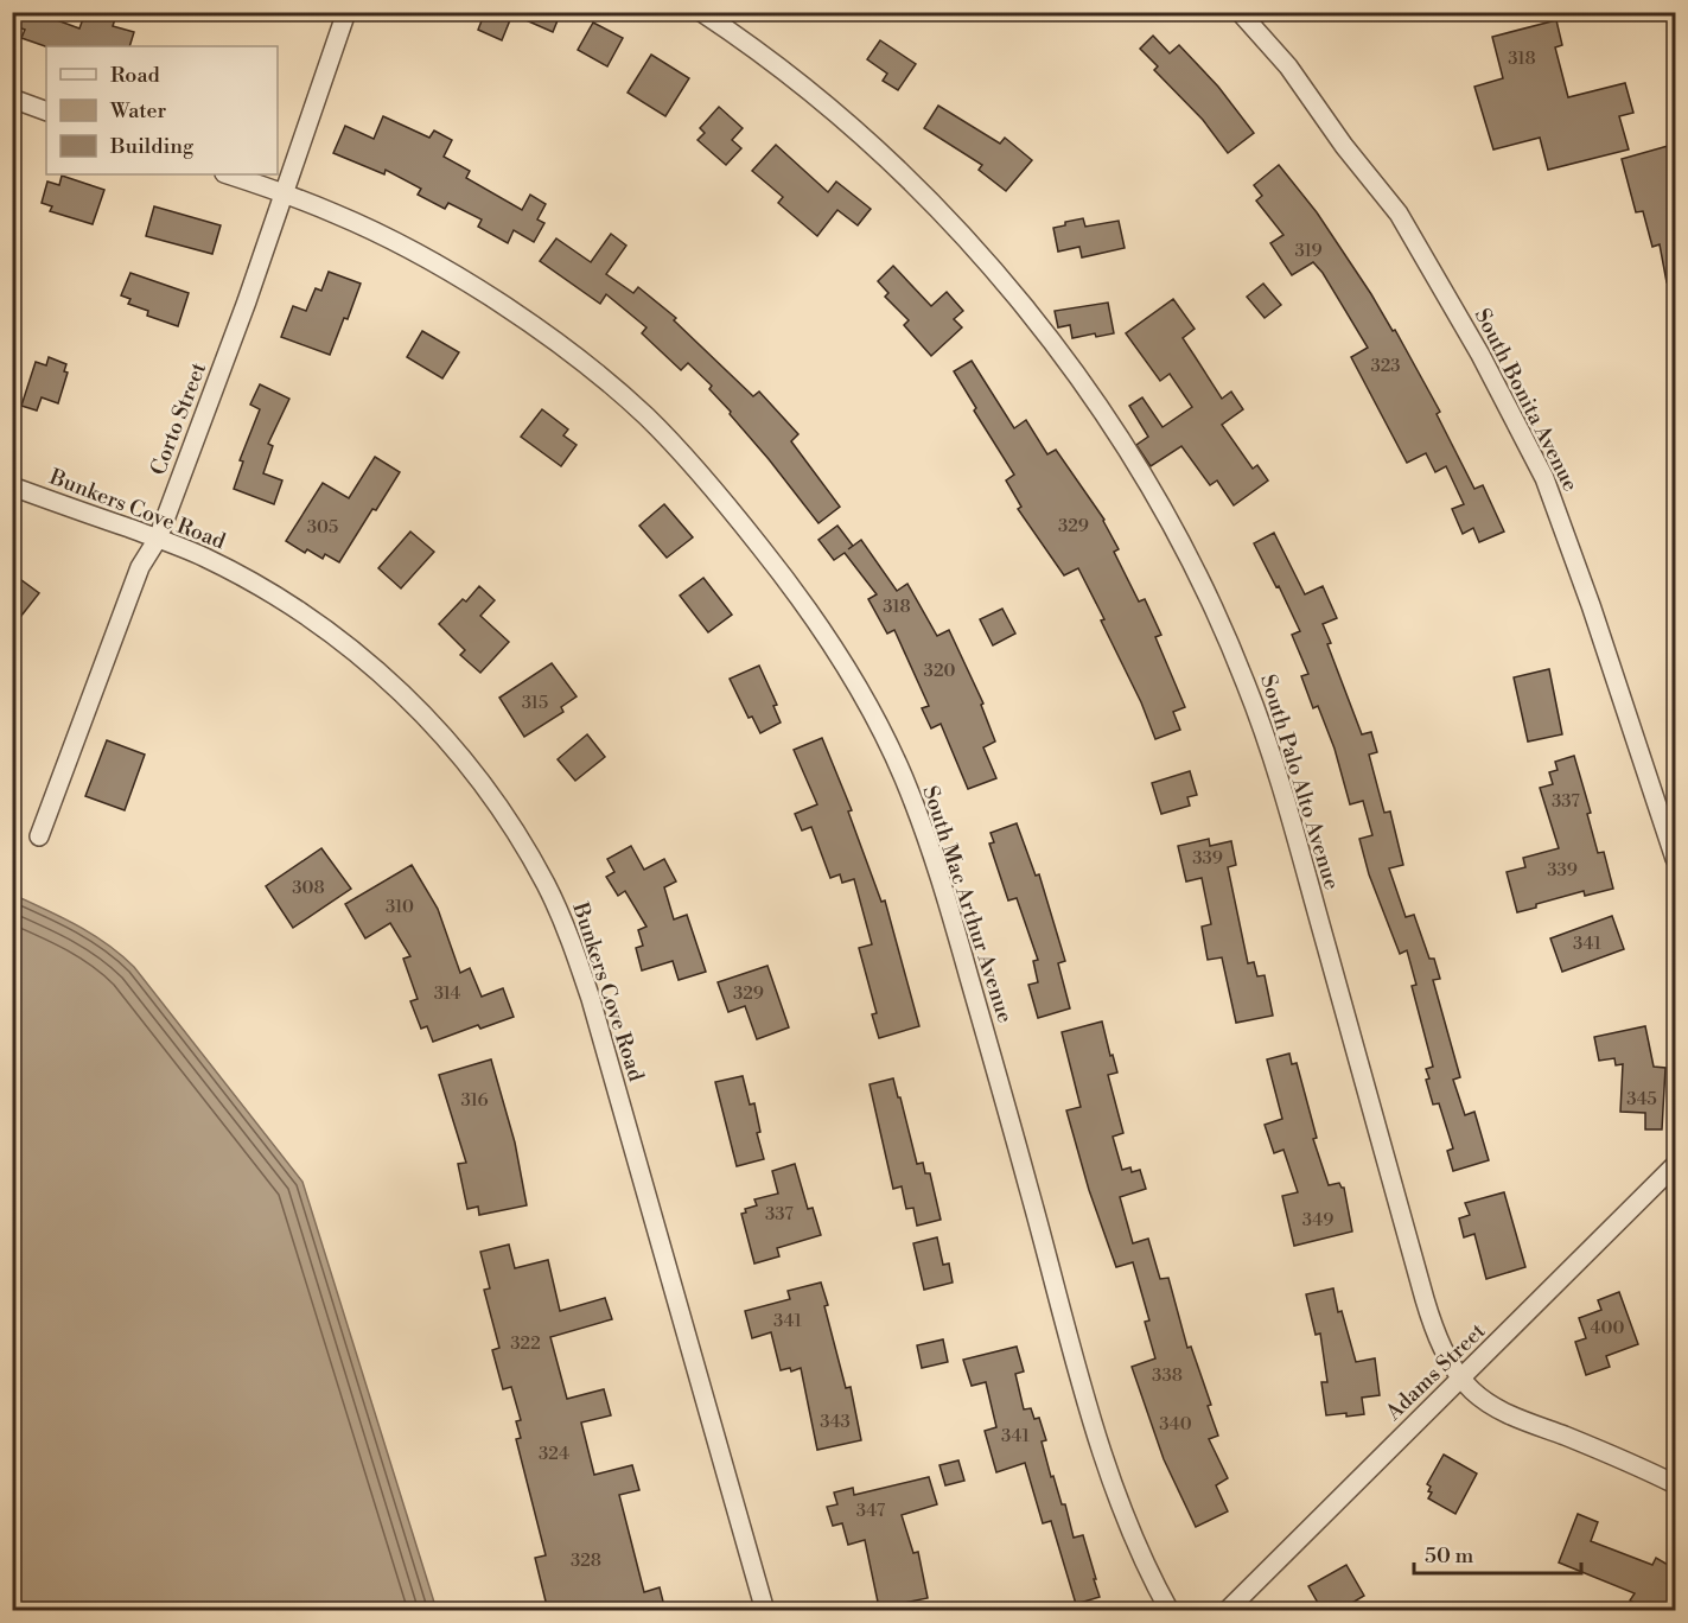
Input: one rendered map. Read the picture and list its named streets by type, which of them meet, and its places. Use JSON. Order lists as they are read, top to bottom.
{
  "streets": {
    "street": [
      "South Bonita Avenue",
      "Corto Street",
      "Bunkers Cove Road",
      "South Palo Alto Avenue",
      "South Mac Arthur Avenue",
      "Adams Street"
    ]
  },
  "crossings": [
    ["Corto Street", "Bunkers Cove Road"],
    ["Corto Street", "South Mac Arthur Avenue"],
    ["South Palo Alto Avenue", "Adams Street"]
  ],
  "house_numbers": [
    "318",
    "319",
    "323",
    "329",
    "305",
    "318",
    "320",
    "315",
    "337",
    "339",
    "339",
    "308",
    "310",
    "341",
    "314",
    "329",
    "345",
    "316",
    "337",
    "349",
    "341",
    "400",
    "322",
    "338",
    "343",
    "340",
    "341",
    "324",
    "347",
    "328"
  ],
  "legend": ["Road", "Water", "Building"],
  "scale_bar": "50 m"
}
